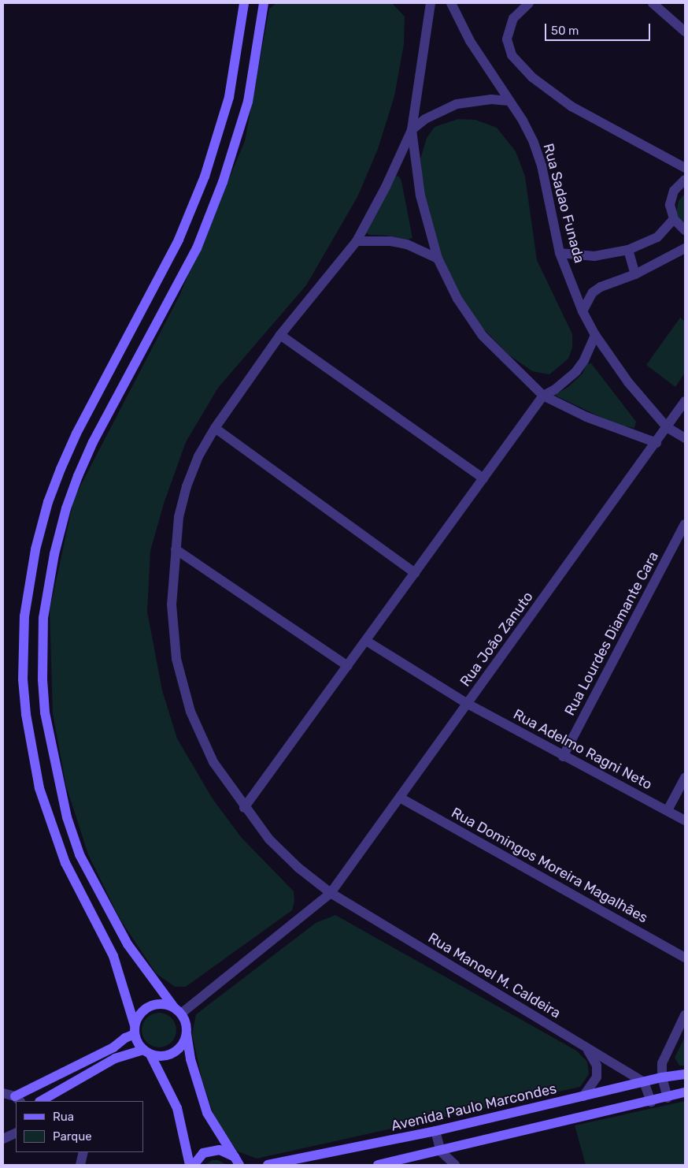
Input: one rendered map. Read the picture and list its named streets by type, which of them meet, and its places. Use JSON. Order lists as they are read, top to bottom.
{
  "streets": {
    "main road": ["Avenida Paulo Marcondes"],
    "street": [
      "Rua Sadao Funada",
      "Rua Lourdes Diamante Cara",
      "Rua João Zanuto",
      "Rua Adelmo Ragni Neto",
      "Rua Domingos Moreira Magalhães",
      "Rua Manoel M. Caldeira"
    ]
  },
  "crossings": [
    ["Rua Sadao Funada", "Rua João Zanuto"],
    ["Rua Lourdes Diamante Cara", "Rua Adelmo Ragni Neto"],
    ["Rua João Zanuto", "Rua Adelmo Ragni Neto"],
    ["Rua João Zanuto", "Rua Domingos Moreira Magalhães"],
    ["Rua João Zanuto", "Rua Manoel M. Caldeira"],
    ["Rua Manoel M. Caldeira", "Avenida Paulo Marcondes"]
  ],
  "legend": ["Rua", "Parque"],
  "scale_bar": "50 m"
}
